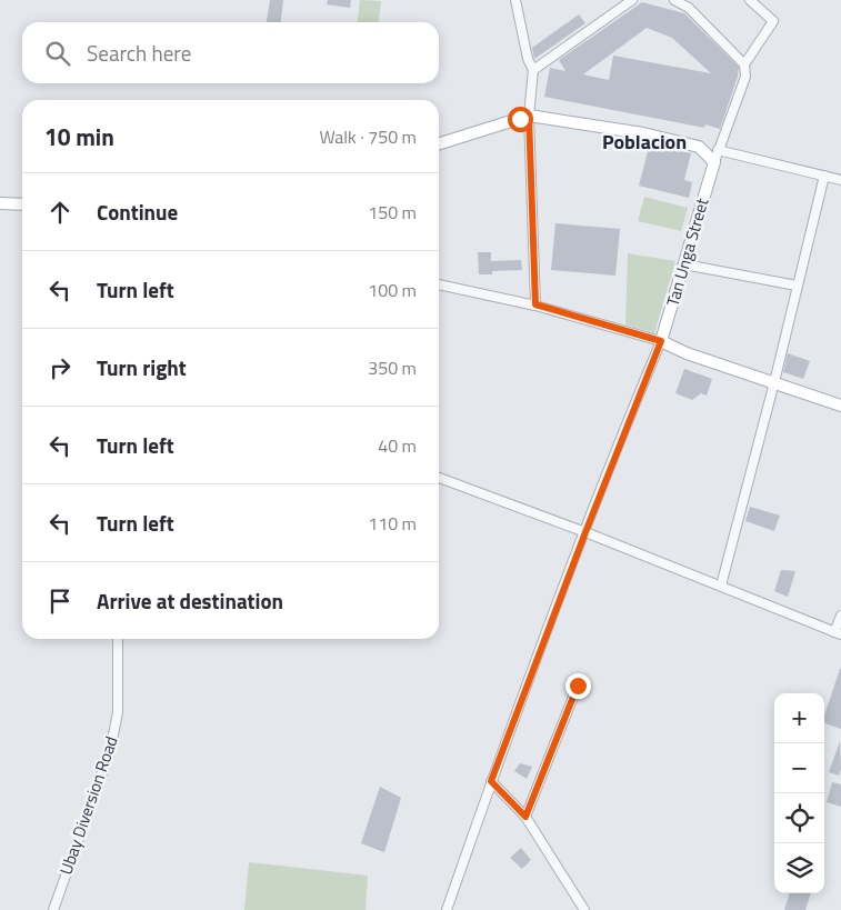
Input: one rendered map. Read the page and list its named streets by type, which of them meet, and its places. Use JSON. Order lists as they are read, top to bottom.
{
  "streets": {
    "main road": ["Tan Unga Street"],
    "street": ["Ubay Diversion Road"]
  },
  "districts": ["Poblacion"],
  "page": {
    "search": "Search here",
    "heading": ["10 min", "Walk · 750 m"],
    "list": [
      ["Continue", "150 m"],
      ["Turn left", "100 m"],
      ["Turn right", "350 m"],
      ["Turn left", "40 m"],
      ["Turn left", "110 m"],
      "Arrive at destination"
    ],
    "map_buttons": ["+", "−"]
  }
}
